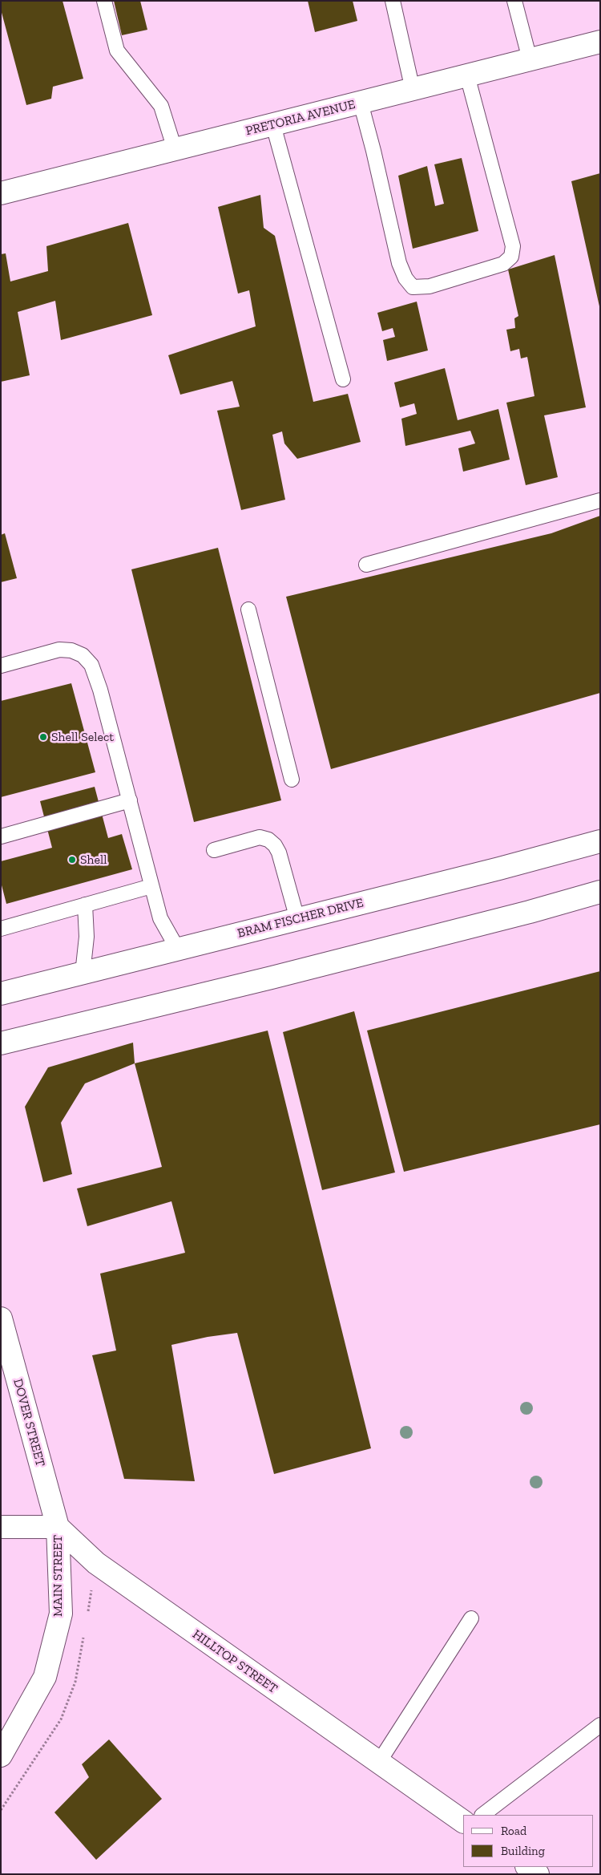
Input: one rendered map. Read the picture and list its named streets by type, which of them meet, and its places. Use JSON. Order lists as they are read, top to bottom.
{
  "streets": {
    "street": [
      "PRETORIA AVENUE",
      "BRAM FISCHER DRIVE",
      "DOVER STREET",
      "MAIN STREET",
      "HILLTOP STREET"
    ]
  },
  "crossings": [
    ["DOVER STREET", "MAIN STREET"],
    ["DOVER STREET", "HILLTOP STREET"],
    ["MAIN STREET", "HILLTOP STREET"]
  ],
  "places": ["Shell Select", "Shell"],
  "legend": ["Road", "Building"]
}
